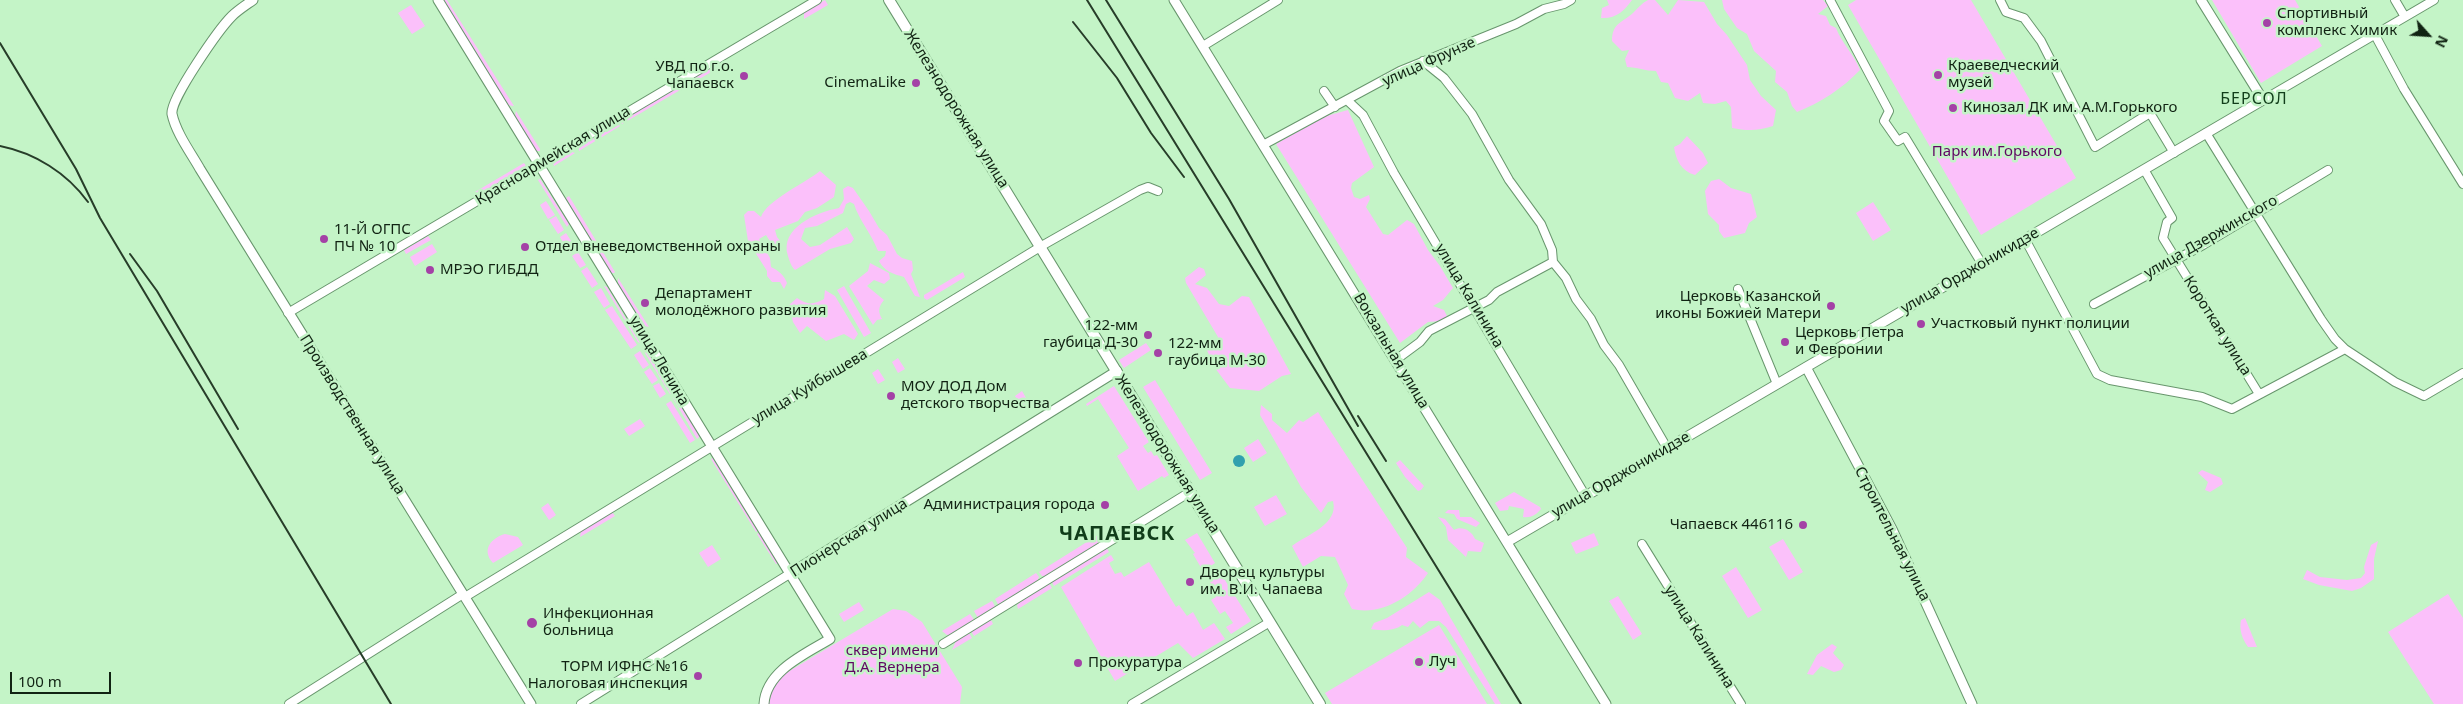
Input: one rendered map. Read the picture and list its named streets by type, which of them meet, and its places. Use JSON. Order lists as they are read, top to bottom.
{
  "streets": {
    "main road": ["Железнодорожная улица"],
    "street": [
      "улица Фрунзе",
      "Красноармейская улица",
      "улица Дзержинского",
      "улица Орджоникидзе",
      "улица Калинина",
      "Короткая улица",
      "Вокзальная улица",
      "улица Ленина",
      "улица Куйбышева",
      "Производственная улица",
      "Строительная улица",
      "Пионерская улица"
    ]
  },
  "crossings": [
    ["улица Фрунзе", "улица Калинина"],
    ["улица Фрунзе", "Вокзальная улица"],
    ["Железнодорожная улица", "улица Куйбышева"],
    ["Железнодорожная улица", "Пионерская улица"],
    ["Красноармейская улица", "улица Ленина"],
    ["Красноармейская улица", "Производственная улица"],
    ["улица Дзержинского", "Короткая улица"],
    ["улица Орджоникидзе", "улица Калинина"],
    ["улица Орджоникидзе", "Короткая улица"],
    ["улица Орджоникидзе", "Вокзальная улица"],
    ["улица Орджоникидзе", "Строительная улица"],
    ["улица Ленина", "улица Куйбышева"],
    ["улица Ленина", "Пионерская улица"],
    ["улица Куйбышева", "Производственная улица"]
  ],
  "districts": ["БЕРСОЛ", "ЧАПАЕВСК"],
  "parks": ["Парк им.Горького", "сквер имени Д.А. Вернера"],
  "places": [
    "Спортивный комплекс Химик",
    "Краеведческий музей",
    "УВД по г.о. Чапаевск",
    "CinemaLike",
    "Кинозал ДК им. А.М.Горького",
    "11-Й ОГПС ПЧ № 10",
    "Отдел вневедомственной охраны",
    "МРЭО ГИБДД",
    "Департамент молодёжного развития",
    "Церковь Казанской иконы Божией Матери",
    "Участковый пункт полиции",
    "122-мм гаубица Д-30",
    "Церковь Петра и Февронии",
    "122-мм гаубица М-30",
    "МОУ ДОД Дом детского творчества",
    "Администрация города",
    "Чапаевск 446116",
    "Дворец культуры им. В.И. Чапаева",
    "Инфекционная больница",
    "Луч",
    "Прокуратура",
    "ТОРМ ИФНС №16 Налоговая инспекция"
  ],
  "scale_bar": "100 m",
  "north": "bottom right"
}
